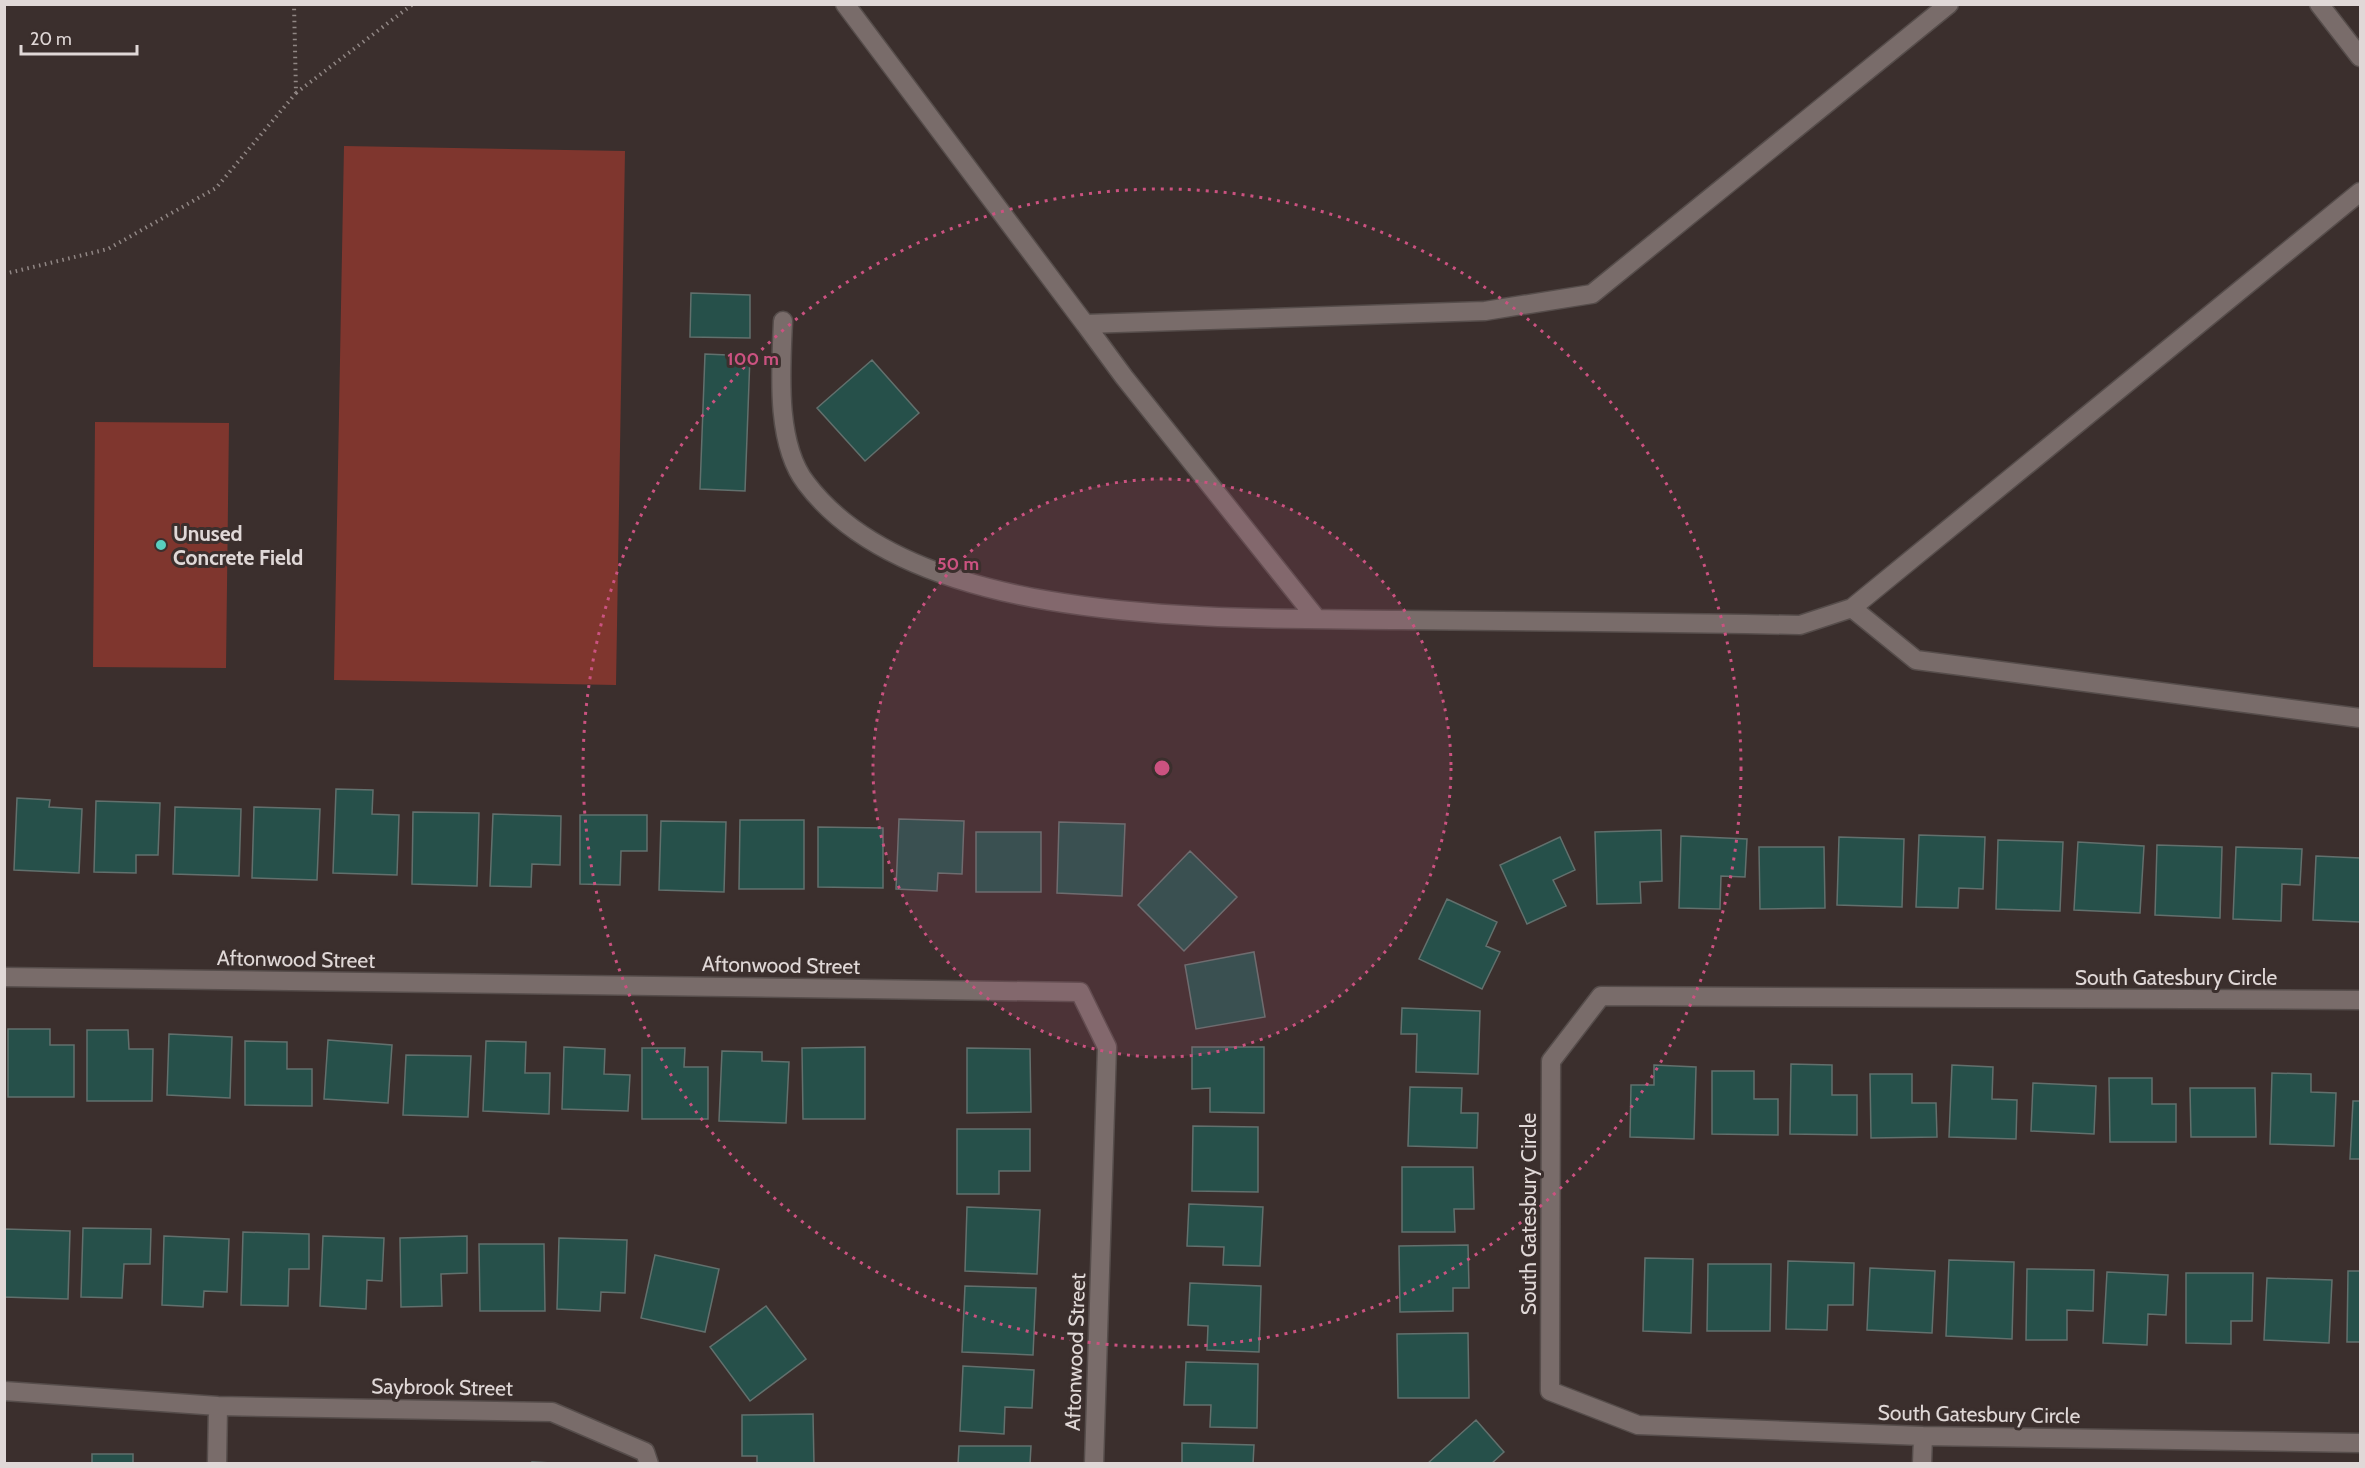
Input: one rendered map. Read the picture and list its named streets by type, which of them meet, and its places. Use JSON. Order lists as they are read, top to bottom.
{
  "streets": {
    "street": ["Aftonwood Street", "South Gatesbury Circle", "Saybrook Street"]
  },
  "places": ["Unused Concrete Field"],
  "scale_bar": "20 m",
  "rings": ["100 m", "50 m"]
}
